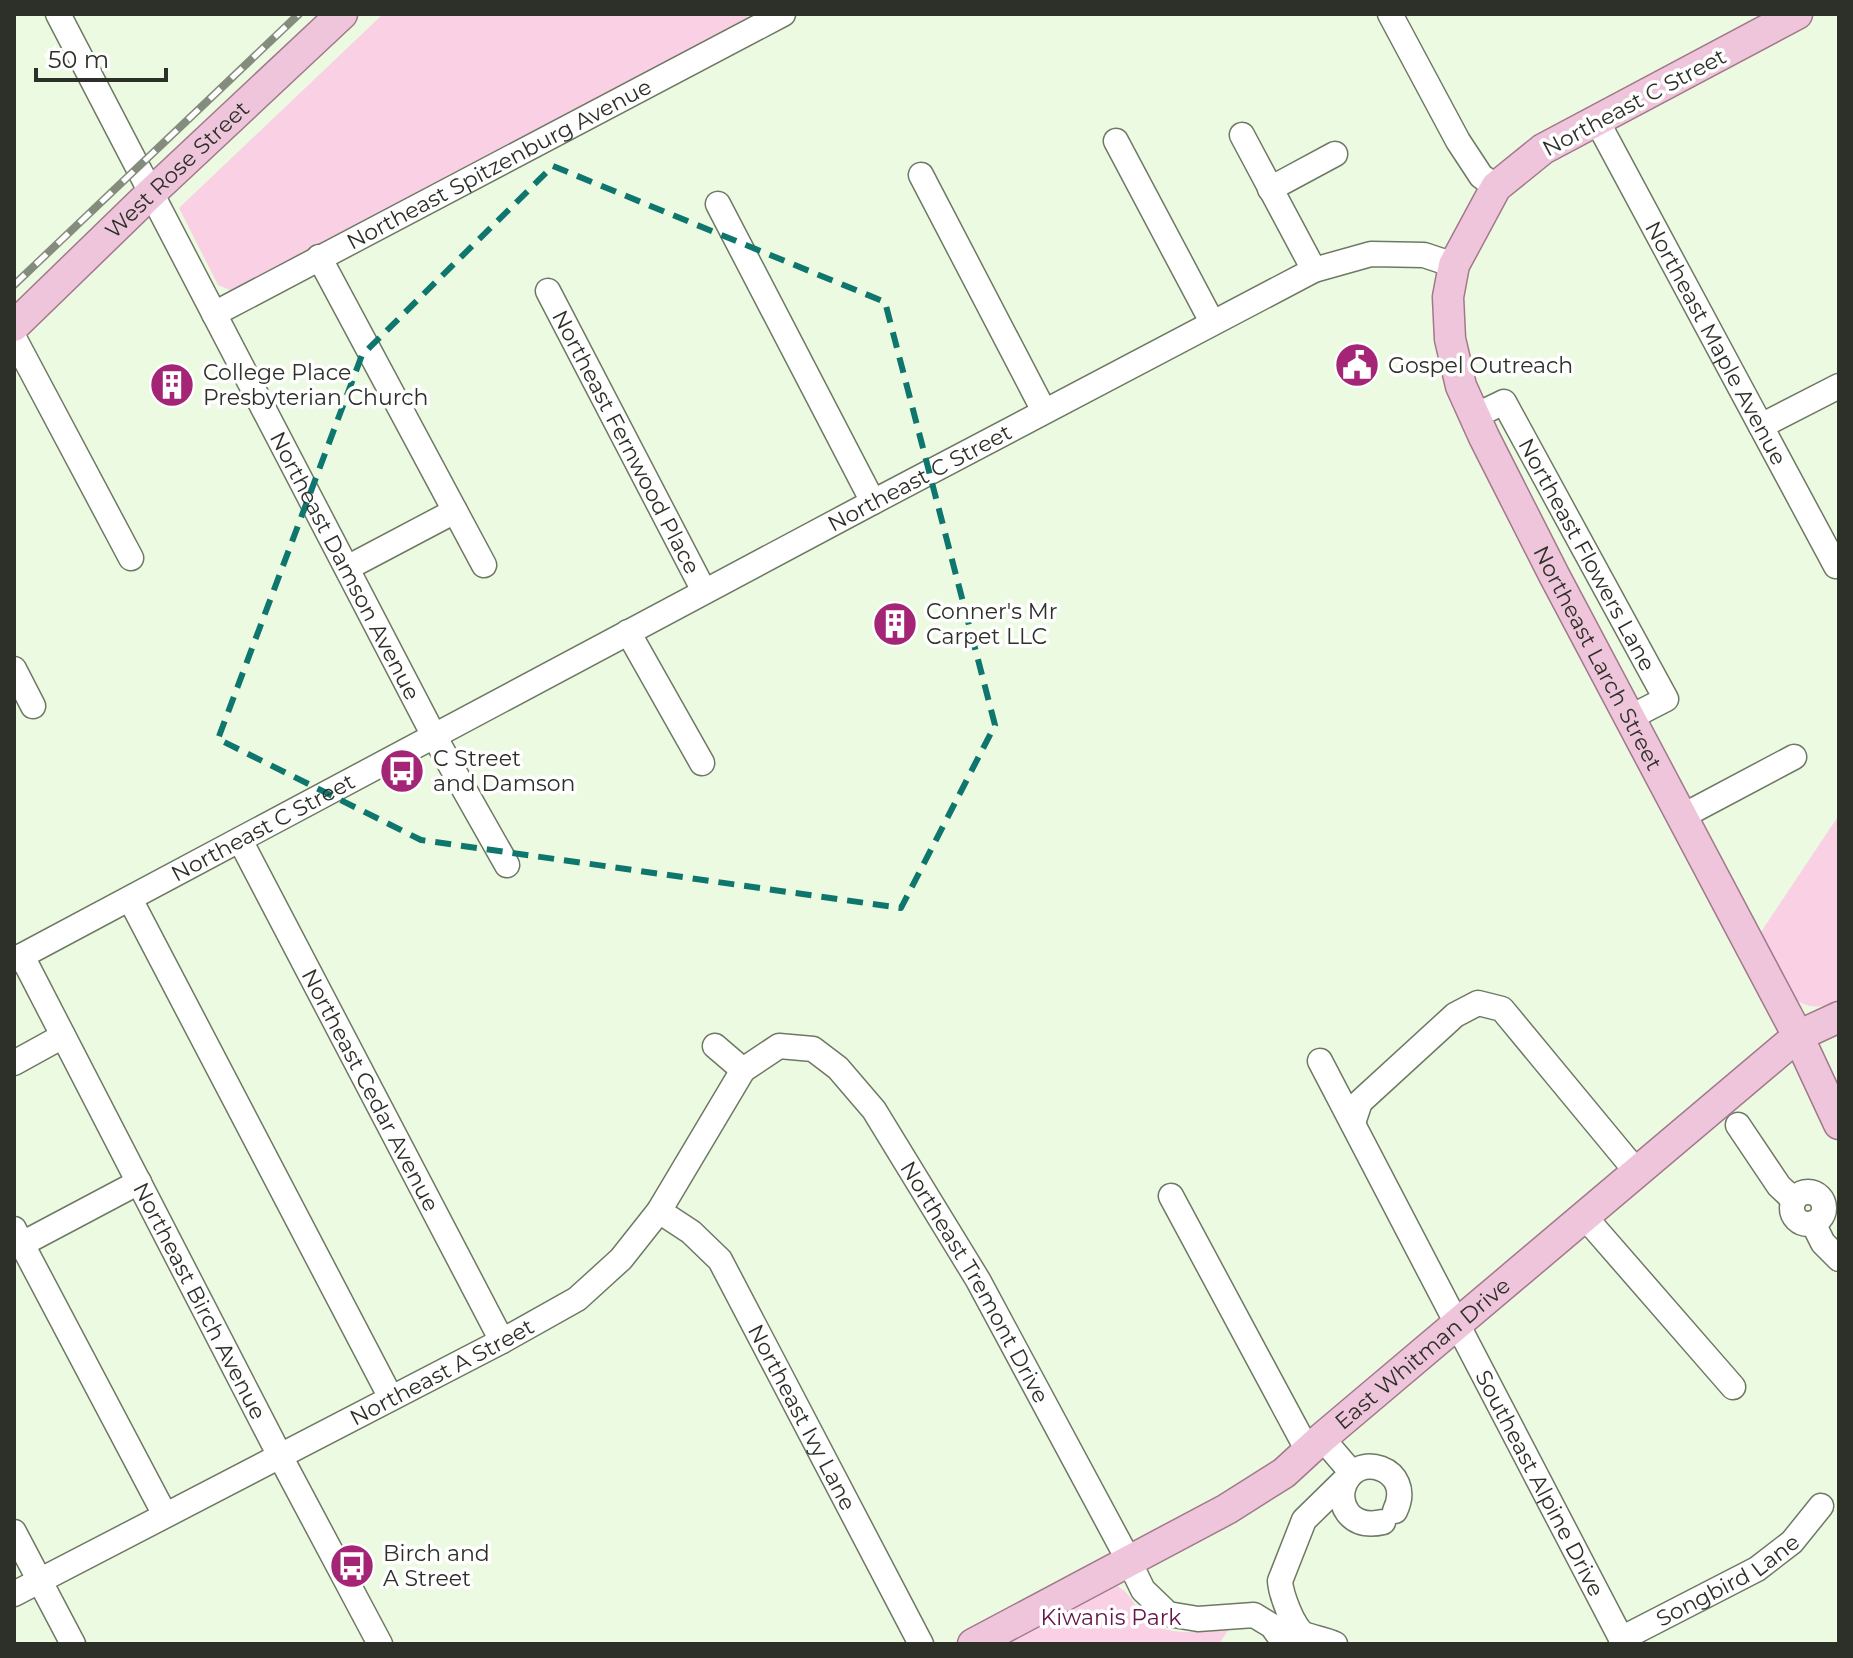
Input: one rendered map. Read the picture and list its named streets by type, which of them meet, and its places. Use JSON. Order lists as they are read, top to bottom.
{
  "streets": {
    "main road": [
      "Northeast C Street",
      "West Rose Street",
      "Northeast Larch Street",
      "East Whitman Drive"
    ],
    "street": [
      "Northeast Spitzenburg Avenue",
      "Northeast Maple Avenue",
      "Northeast Fernwood Place",
      "Northeast Flowers Lane",
      "Northeast Damson Avenue",
      "Northeast Cedar Avenue",
      "Northeast Tremont Drive",
      "Northeast Birch Avenue",
      "Northeast A Street",
      "Northeast Ivy Lane",
      "Southeast Alpine Drive",
      "Songbird Lane"
    ]
  },
  "crossings": [
    ["Northeast C Street", "Northeast Maple Avenue"],
    ["Northeast C Street", "Northeast Fernwood Place"],
    ["Northeast C Street", "Northeast Damson Avenue"],
    ["Northeast C Street", "Northeast Larch Street"],
    ["Northeast C Street", "Northeast Cedar Avenue"],
    ["Northeast C Street", "Northeast Birch Avenue"],
    ["Northeast Spitzenburg Avenue", "Northeast Damson Avenue"],
    ["West Rose Street", "Northeast Damson Avenue"],
    ["Northeast Flowers Lane", "Northeast Larch Street"],
    ["Northeast Larch Street", "East Whitman Drive"],
    ["Northeast Cedar Avenue", "Northeast A Street"],
    ["Northeast Tremont Drive", "East Whitman Drive"],
    ["Northeast Tremont Drive", "Northeast A Street"],
    ["Northeast Birch Avenue", "Northeast A Street"],
    ["East Whitman Drive", "Southeast Alpine Drive"],
    ["Northeast A Street", "Northeast Ivy Lane"],
    ["Southeast Alpine Drive", "Songbird Lane"]
  ],
  "parks": ["Kiwanis Park"],
  "places": {
    "public building": ["Gospel Outreach"],
    "building": ["College Place Presbyterian Church", "Conner's Mr Carpet LLC"],
    "bus stop": ["C Street and Damson", "Birch and A Street"]
  },
  "scale_bar": "50 m"
}
